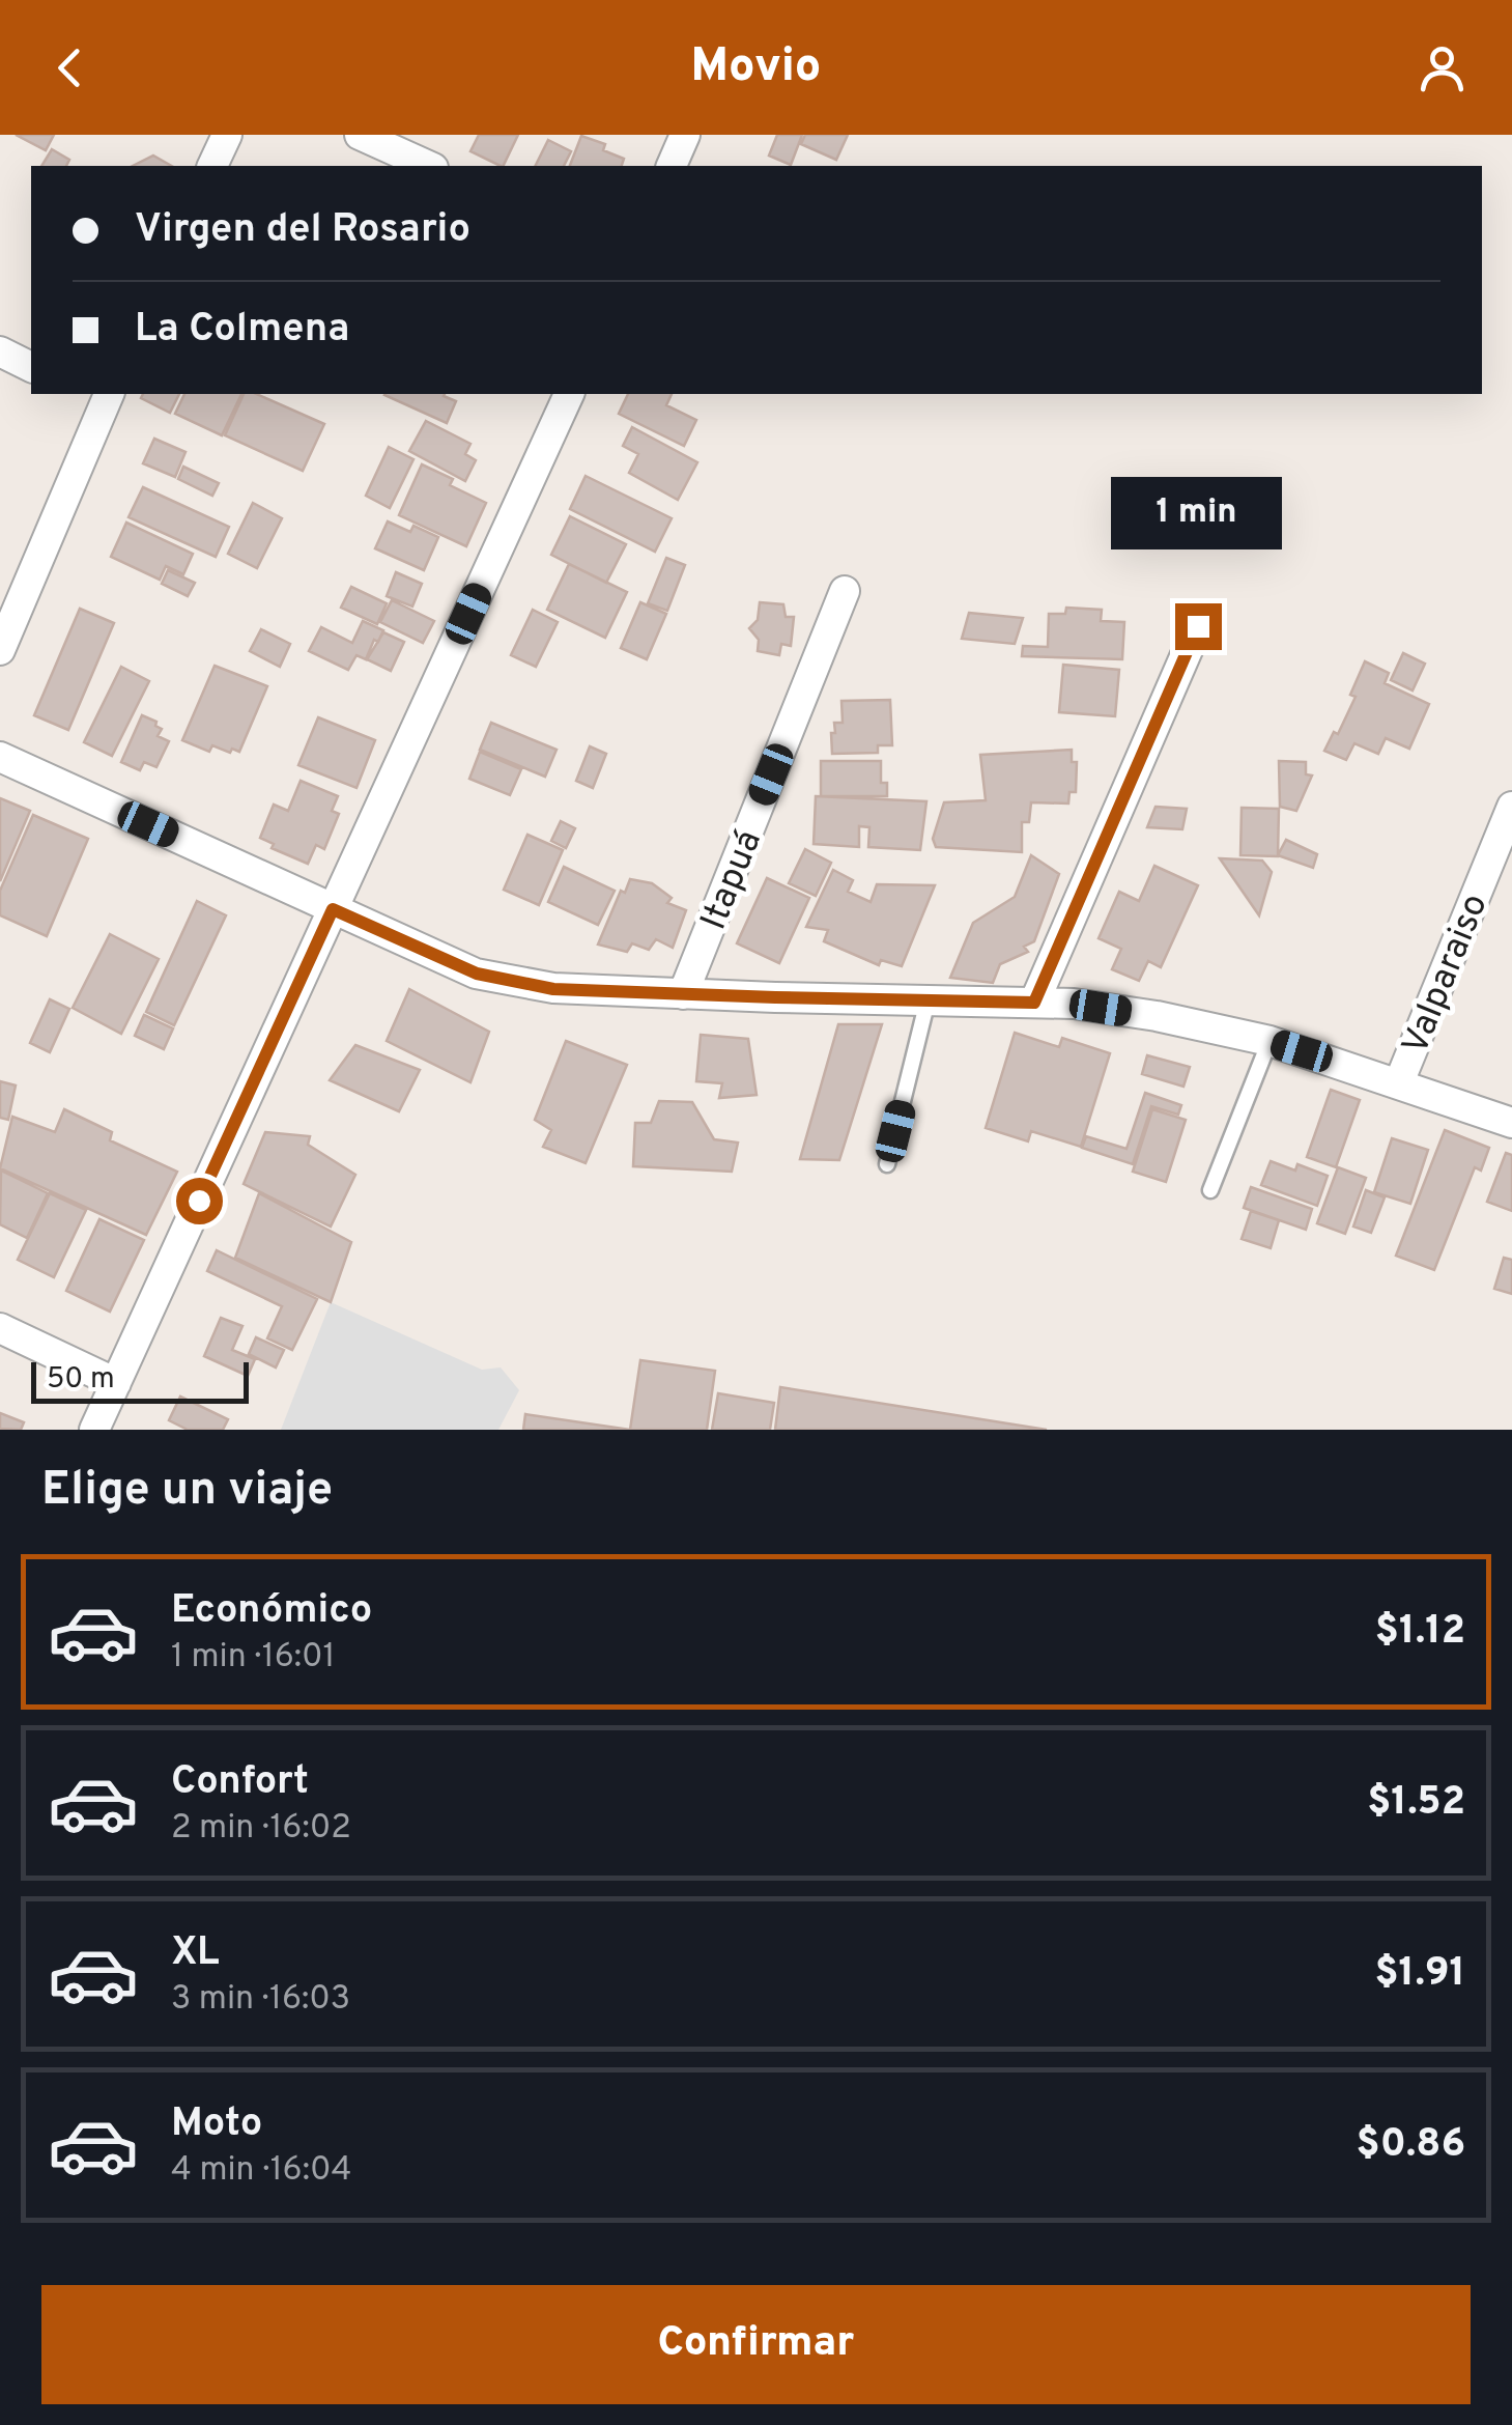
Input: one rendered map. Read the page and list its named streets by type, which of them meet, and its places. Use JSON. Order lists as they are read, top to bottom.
{
  "streets": {
    "street": ["Itapuá", "Valparaiso"]
  },
  "scale_bar": "50 m",
  "page": {
    "header": "Movio",
    "banner": ["Virgen del Rosario", "La Colmena"],
    "bubble": "1 min",
    "scale": "50 m",
    "heading": "Elige un viaje",
    "list": [
      {
        "name": "Económico",
        "note": "1 min · 16:01",
        "value": "$1.12"
      },
      {
        "name": "Confort",
        "note": "2 min · 16:02",
        "value": "$1.52"
      },
      {
        "name": "XL",
        "note": "3 min · 16:03",
        "value": "$1.91"
      },
      {
        "name": "Moto",
        "note": "4 min · 16:04",
        "value": "$0.86"
      }
    ],
    "buttons": "Confirmar"
  }
}
